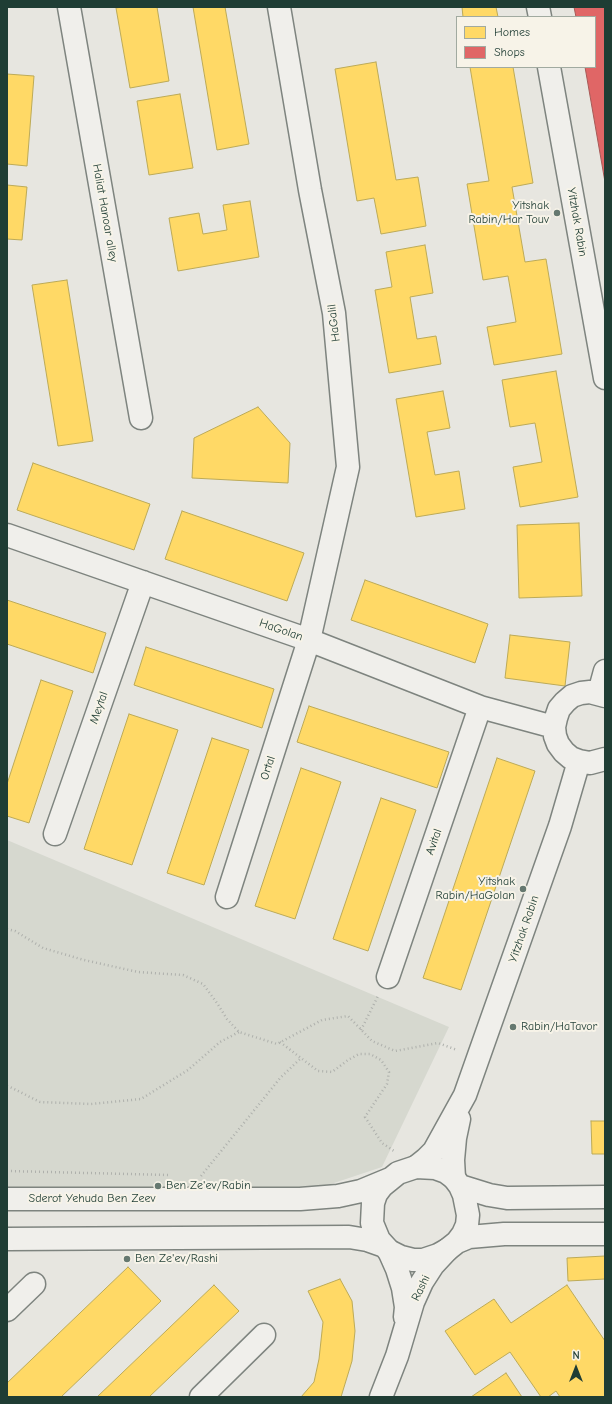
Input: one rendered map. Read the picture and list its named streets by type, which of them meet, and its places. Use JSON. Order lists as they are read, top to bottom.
{
  "streets": {
    "street": [
      "Haliat Hanoar alley",
      "Yitzhak Rabin",
      "HaGalil",
      "HaGolan",
      "Meytal",
      "Ortal",
      "Avital",
      "Sderot Yehuda Ben Zeev",
      "Rashi"
    ]
  },
  "crossings": [
    ["Yitzhak Rabin", "Sderot Yehuda Ben Zeev"],
    ["Yitzhak Rabin", "Rashi"],
    ["HaGalil", "HaGolan"],
    ["HaGalil", "Ortal"],
    ["HaGolan", "Meytal"],
    ["HaGolan", "Ortal"],
    ["HaGolan", "Avital"],
    ["Sderot Yehuda Ben Zeev", "Rashi"]
  ],
  "places": [
    "Yitshak Rabin/Har Touv",
    "Yitshak Rabin/HaGolan",
    "Rabin/HaTavor",
    "Ben Ze'ev/Rabin",
    "Ben Ze'ev/Rashi"
  ],
  "legend": ["Homes", "Shops"],
  "north": "top"
}
